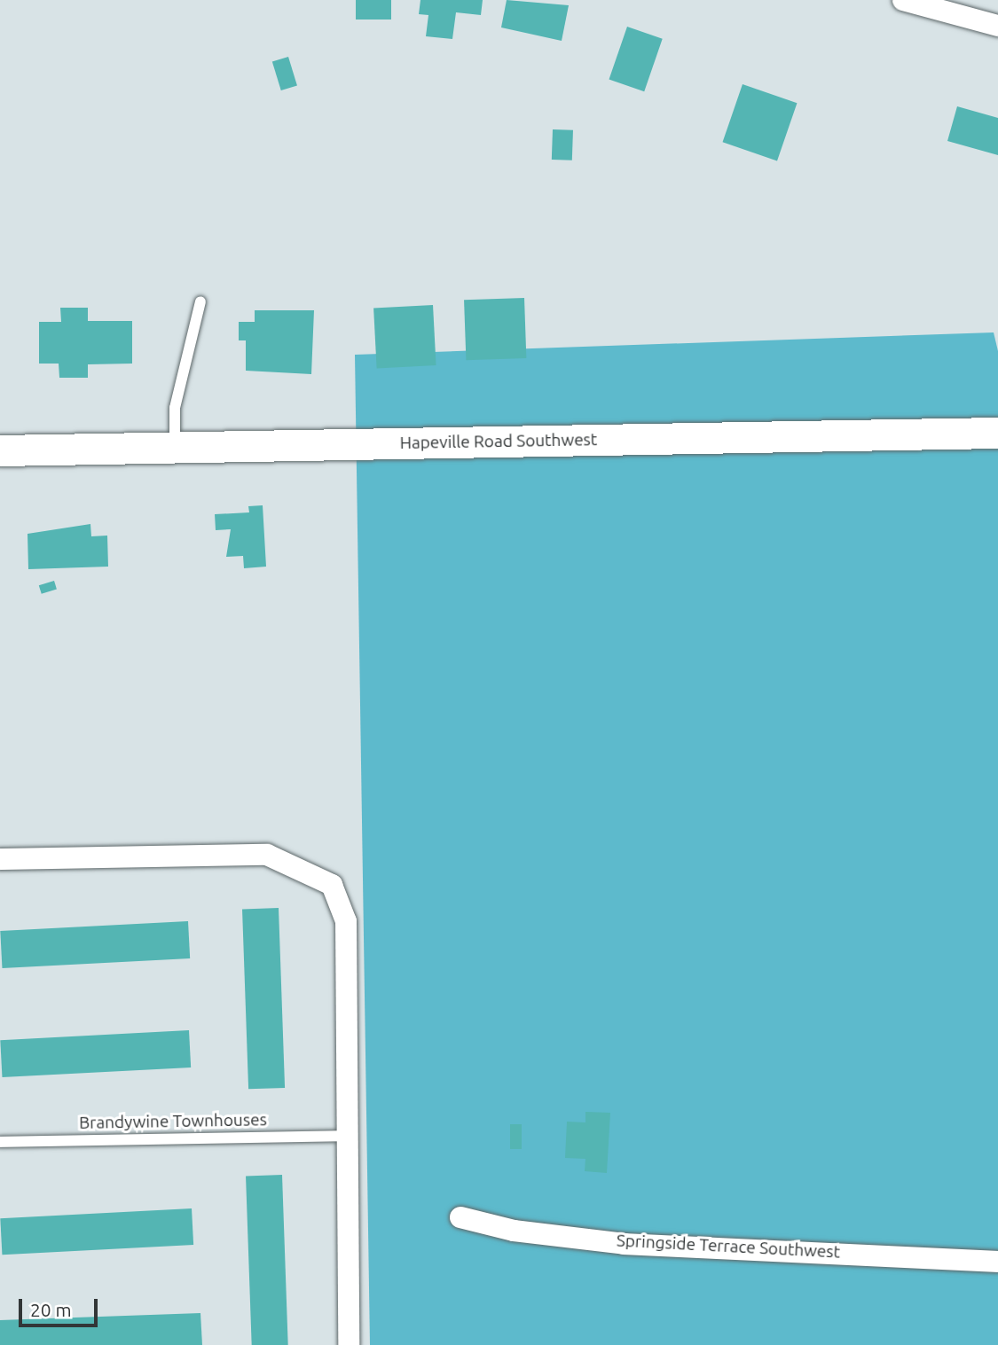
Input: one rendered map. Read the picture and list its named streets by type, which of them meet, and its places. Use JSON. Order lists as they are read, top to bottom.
{
  "streets": {
    "street": ["Hapeville Road Southwest", "Springside Terrace Southwest"],
    "lane": ["Brandywine Townhouses"]
  },
  "scale_bar": "20 m"
}
